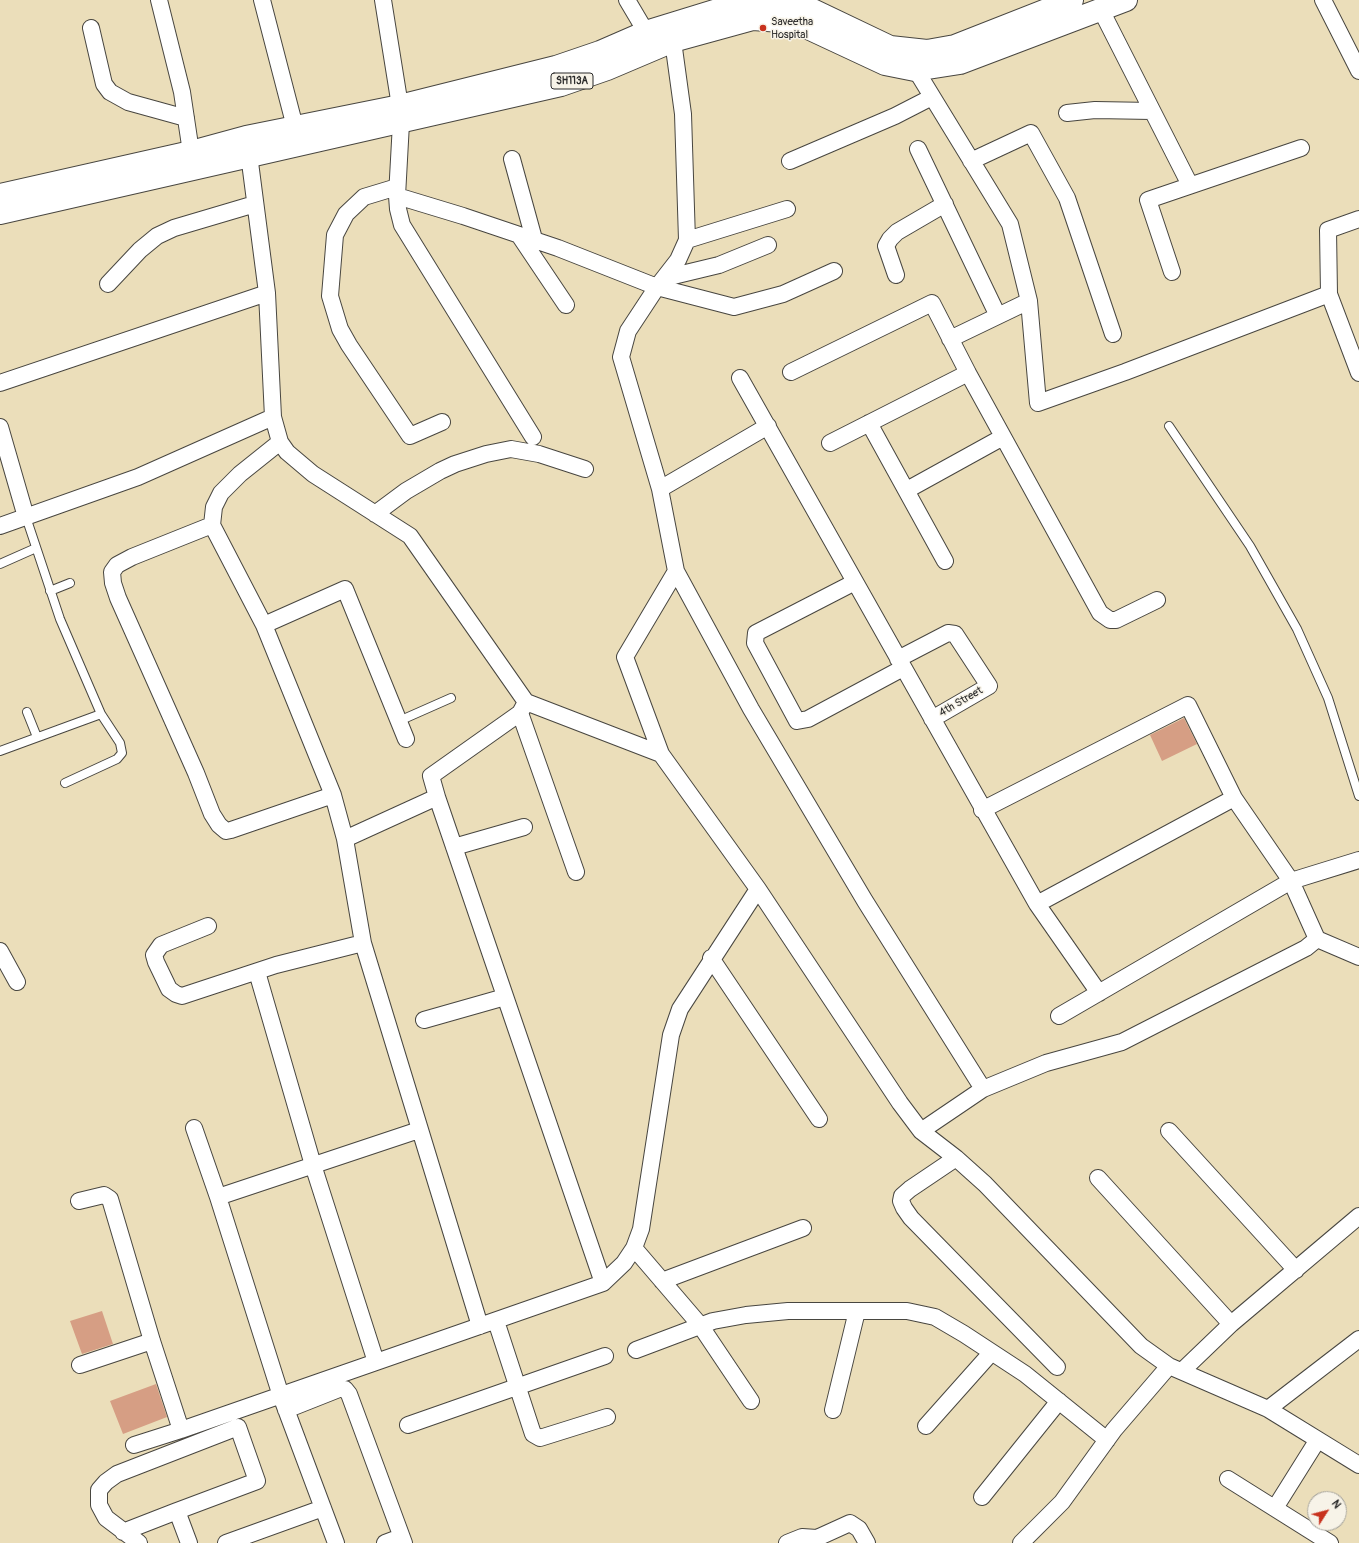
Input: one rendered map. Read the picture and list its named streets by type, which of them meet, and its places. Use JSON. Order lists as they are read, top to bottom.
{
  "streets": {
    "main road": ["SH113A"],
    "street": ["4th Street"]
  },
  "places": ["Saveetha Hospital"],
  "north": "top right"
}
